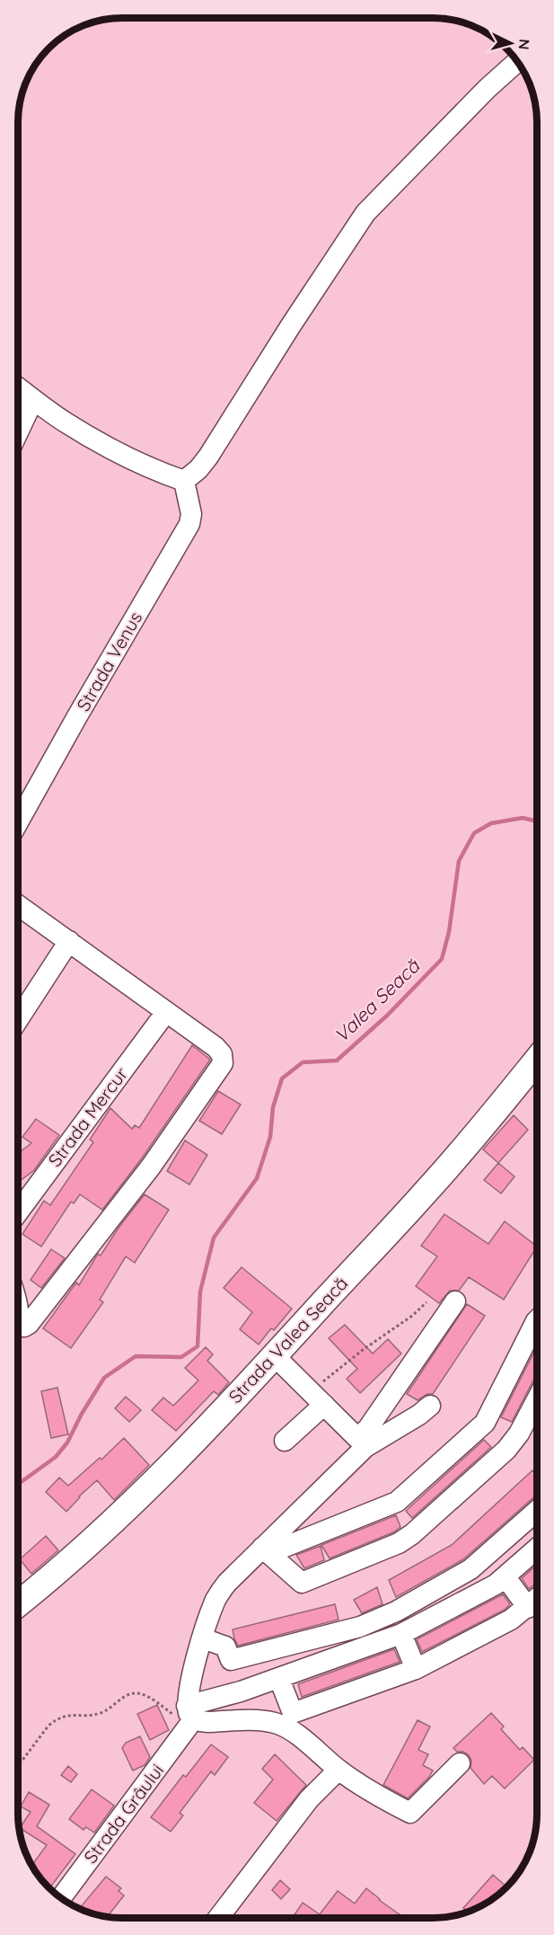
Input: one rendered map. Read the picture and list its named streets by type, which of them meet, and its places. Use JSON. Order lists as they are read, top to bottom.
{
  "streets": {
    "main road": ["Strada Valea Seacă"],
    "street": ["Strada Venus", "Strada Mercur", "Strada Grâului"]
  },
  "water": ["Valea Seacă"],
  "north": "right"
}
